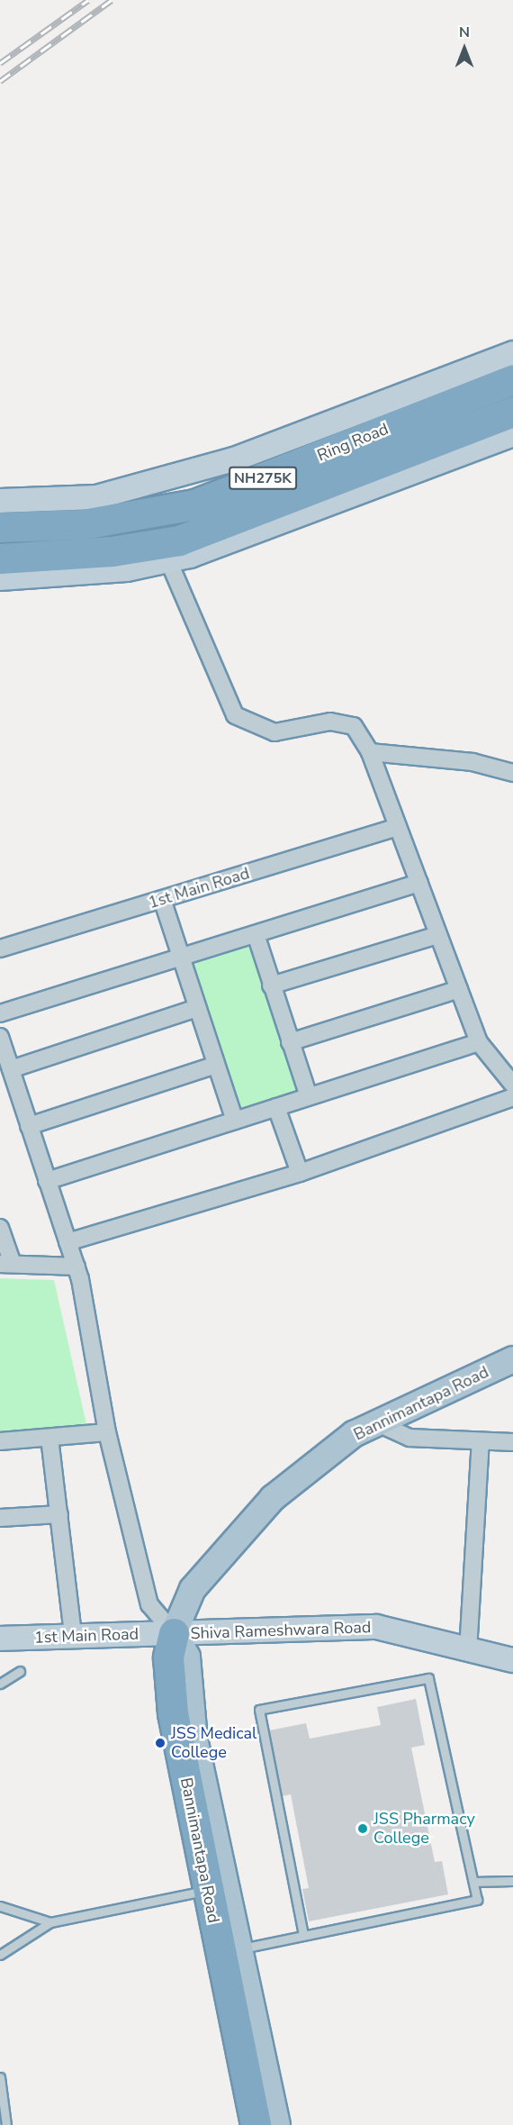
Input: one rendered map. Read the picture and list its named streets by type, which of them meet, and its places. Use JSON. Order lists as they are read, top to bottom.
{
  "streets": {
    "highway": ["Ring Road", "NH275K", "Bannimantapa Road"],
    "street": ["1st Main Road", "Shiva Rameshwara Road"]
  },
  "crossings": [
    ["1st Main Road", "Bannimantapa Road"],
    ["1st Main Road", "Shiva Rameshwara Road"],
    ["Bannimantapa Road", "Shiva Rameshwara Road"]
  ],
  "places": ["JSS Medical College", "JSS Pharmacy College"],
  "north": "top"
}
